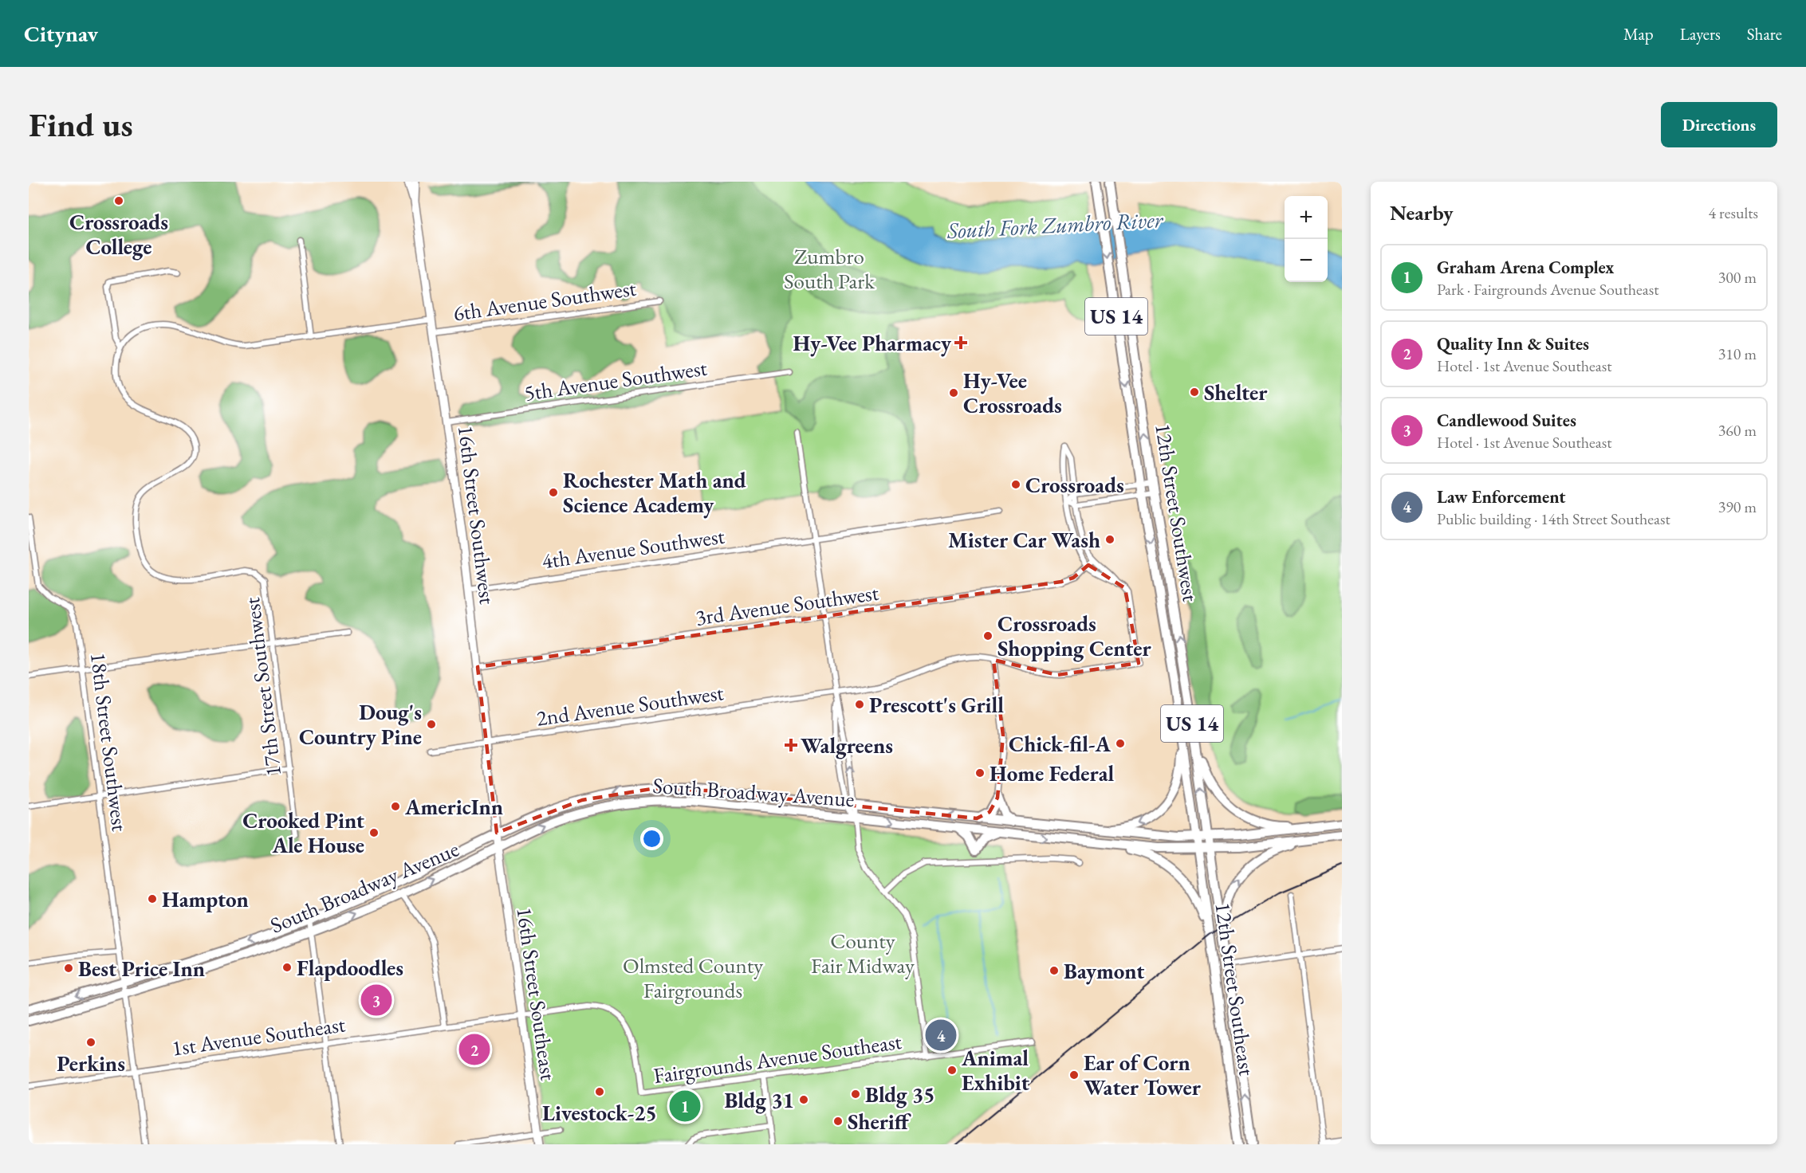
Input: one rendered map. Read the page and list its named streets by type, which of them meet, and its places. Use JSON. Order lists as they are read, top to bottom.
{
  "streets": {
    "main road": [
      "US 14",
      "12th Street Southwest",
      "16th Street Southwest",
      "South Broadway Avenue",
      "12th Street Southeast",
      "16th Street Southeast"
    ],
    "street": [
      "6th Avenue Southwest",
      "5th Avenue Southwest",
      "4th Avenue Southwest",
      "3rd Avenue Southwest",
      "17th Street Southwest",
      "2nd Avenue Southwest",
      "18th Street Southwest",
      "1st Avenue Southeast",
      "Fairgrounds Avenue Southeast"
    ]
  },
  "crossings": [
    ["6th Avenue Southwest", "16th Street Southwest"],
    ["6th Avenue Southwest", "17th Street Southwest"],
    ["5th Avenue Southwest", "16th Street Southwest"],
    ["12th Street Southwest", "South Broadway Avenue"],
    ["12th Street Southwest", "12th Street Southeast"],
    ["16th Street Southwest", "4th Avenue Southwest"],
    ["16th Street Southwest", "3rd Avenue Southwest"],
    ["16th Street Southwest", "2nd Avenue Southwest"],
    ["16th Street Southwest", "South Broadway Avenue"],
    ["16th Street Southwest", "16th Street Southeast"],
    ["18th Street Southwest", "South Broadway Avenue"],
    ["18th Street Southwest", "1st Avenue Southeast"],
    ["South Broadway Avenue", "12th Street Southeast"],
    ["South Broadway Avenue", "16th Street Southeast"],
    ["16th Street Southeast", "1st Avenue Southeast"],
    ["1st Avenue Southeast", "Fairgrounds Avenue Southeast"]
  ],
  "water": ["South Fork Zumbro River"],
  "parks": ["Zumbro South Park", "County Fair Midway", "Olmsted County Fairgrounds"],
  "places": {
    "other": [
      "Crossroads College",
      "Shelter",
      "Hy-Vee Crossroads",
      "Crossroads",
      "Rochester Math and Science Academy",
      "Mister Car Wash",
      "Crossroads Shopping Center",
      "Prescott's Grill",
      "Doug's Country Pine",
      "Chick-fil-A",
      "Home Federal",
      "AmericInn",
      "Crooked Pint Ale House",
      "Hampton",
      "Flapdoodles",
      "Best Price Inn",
      "Baymont",
      "Perkins",
      "Animal Exhibit",
      "Ear of Corn Water Tower",
      "Livestock-25",
      "Bldg 35",
      "Bldg 31",
      "Sheriff"
    ],
    "health": ["Hy-Vee Pharmacy", "Walgreens"]
  },
  "page": {
    "header": "Citynav",
    "nav": ["Map", "Layers", "Share"],
    "buttons": "Directions",
    "title": "Find us",
    "heading": ["Nearby", "4 results"],
    "map_buttons": ["+", "−"],
    "list": [
      {
        "mark": "1",
        "name": "Graham Arena Complex",
        "note": "Park · Fairgrounds Avenue Southeast",
        "value": "300 m"
      },
      {
        "mark": "2",
        "name": "Quality Inn & Suites",
        "note": "Hotel · 1st Avenue Southeast",
        "value": "310 m"
      },
      {
        "mark": "3",
        "name": "Candlewood Suites",
        "note": "Hotel · 1st Avenue Southeast",
        "value": "360 m"
      },
      {
        "mark": "4",
        "name": "Law Enforcement",
        "note": "Public building · 14th Street Southeast",
        "value": "390 m"
      }
    ],
    "pins": [
      "3",
      "4",
      "2",
      "1"
    ]
  }
}
